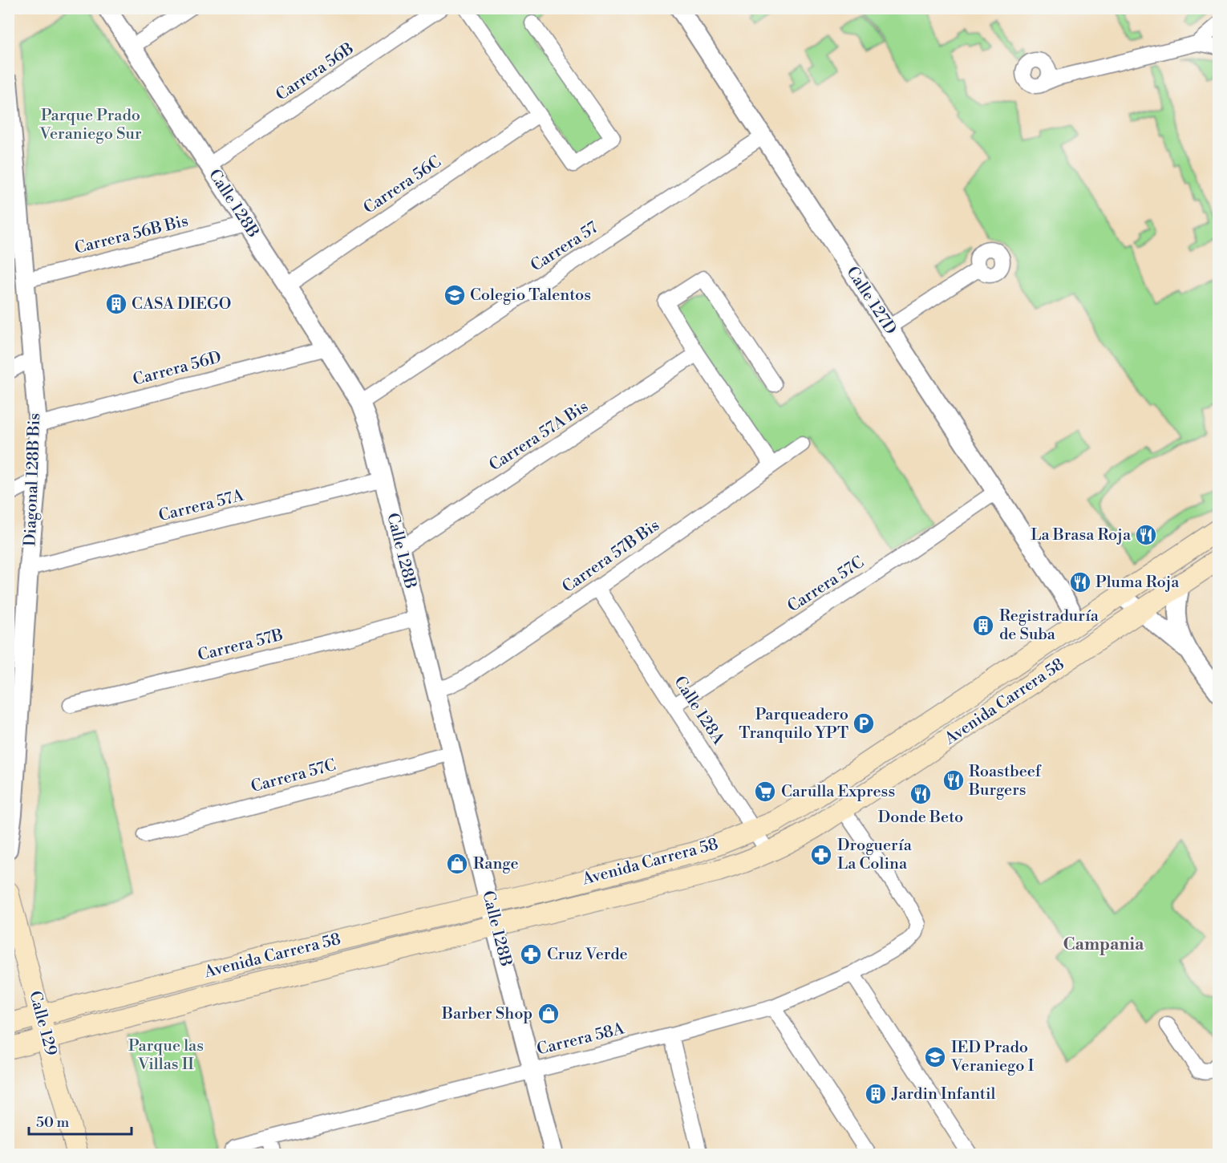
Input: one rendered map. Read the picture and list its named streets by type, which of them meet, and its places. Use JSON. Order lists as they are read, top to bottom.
{
  "streets": {
    "main road": ["Avenida Carrera 58", "Calle 129"],
    "street": [
      "Carrera 56B",
      "Carrera 56C",
      "Calle 128B",
      "Carrera 56B Bis",
      "Carrera 57",
      "Calle 127D",
      "Carrera 56D",
      "Carrera 57A Bis",
      "Diagonal 128B Bis",
      "Carrera 57A",
      "Carrera 57B Bis",
      "Carrera 57C",
      "Carrera 57B",
      "Calle 128A",
      "Carrera 58A"
    ]
  },
  "crossings": [
    ["Carrera 56B", "Calle 128B"],
    ["Carrera 56C", "Calle 128B"],
    ["Calle 128B", "Carrera 56B Bis"],
    ["Calle 128B", "Carrera 57"],
    ["Calle 128B", "Carrera 56D"],
    ["Calle 128B", "Carrera 57A Bis"],
    ["Calle 128B", "Carrera 57A"],
    ["Calle 128B", "Carrera 57B Bis"],
    ["Calle 128B", "Carrera 57C"],
    ["Calle 128B", "Carrera 57B"],
    ["Calle 128B", "Avenida Carrera 58"],
    ["Calle 128B", "Carrera 58A"],
    ["Carrera 56B Bis", "Diagonal 128B Bis"],
    ["Carrera 57", "Calle 127D"],
    ["Calle 127D", "Carrera 57C"],
    ["Calle 127D", "Avenida Carrera 58"],
    ["Carrera 56D", "Diagonal 128B Bis"],
    ["Diagonal 128B Bis", "Carrera 57A"],
    ["Carrera 57B Bis", "Calle 128A"],
    ["Carrera 57C", "Calle 128A"],
    ["Avenida Carrera 58", "Calle 128A"],
    ["Avenida Carrera 58", "Calle 129"],
    ["Avenida Carrera 58", "Carrera 58A"]
  ],
  "districts": ["Campania"],
  "parks": ["Parque Prado Veraniego Sur", "Parque las Villas II"],
  "places": {
    "school or university": ["Colegio Talentos", "IED Prado Veraniego I"],
    "building": ["CASA DIEGO", "Registraduría de Suba", "Jardin Infantil"],
    "restaurant": [
      "La Brasa Roja",
      "Pluma Roja",
      "Roastbeef Burgers",
      "Donde Beto"
    ],
    "parking": ["Parqueadero Tranquilo YPT"],
    "supermarket": ["Carulla Express"],
    "pharmacy": ["Droguería La Colina", "Cruz Verde"],
    "shop": ["Range", "Barber Shop"]
  },
  "scale_bar": "50 m"
}
